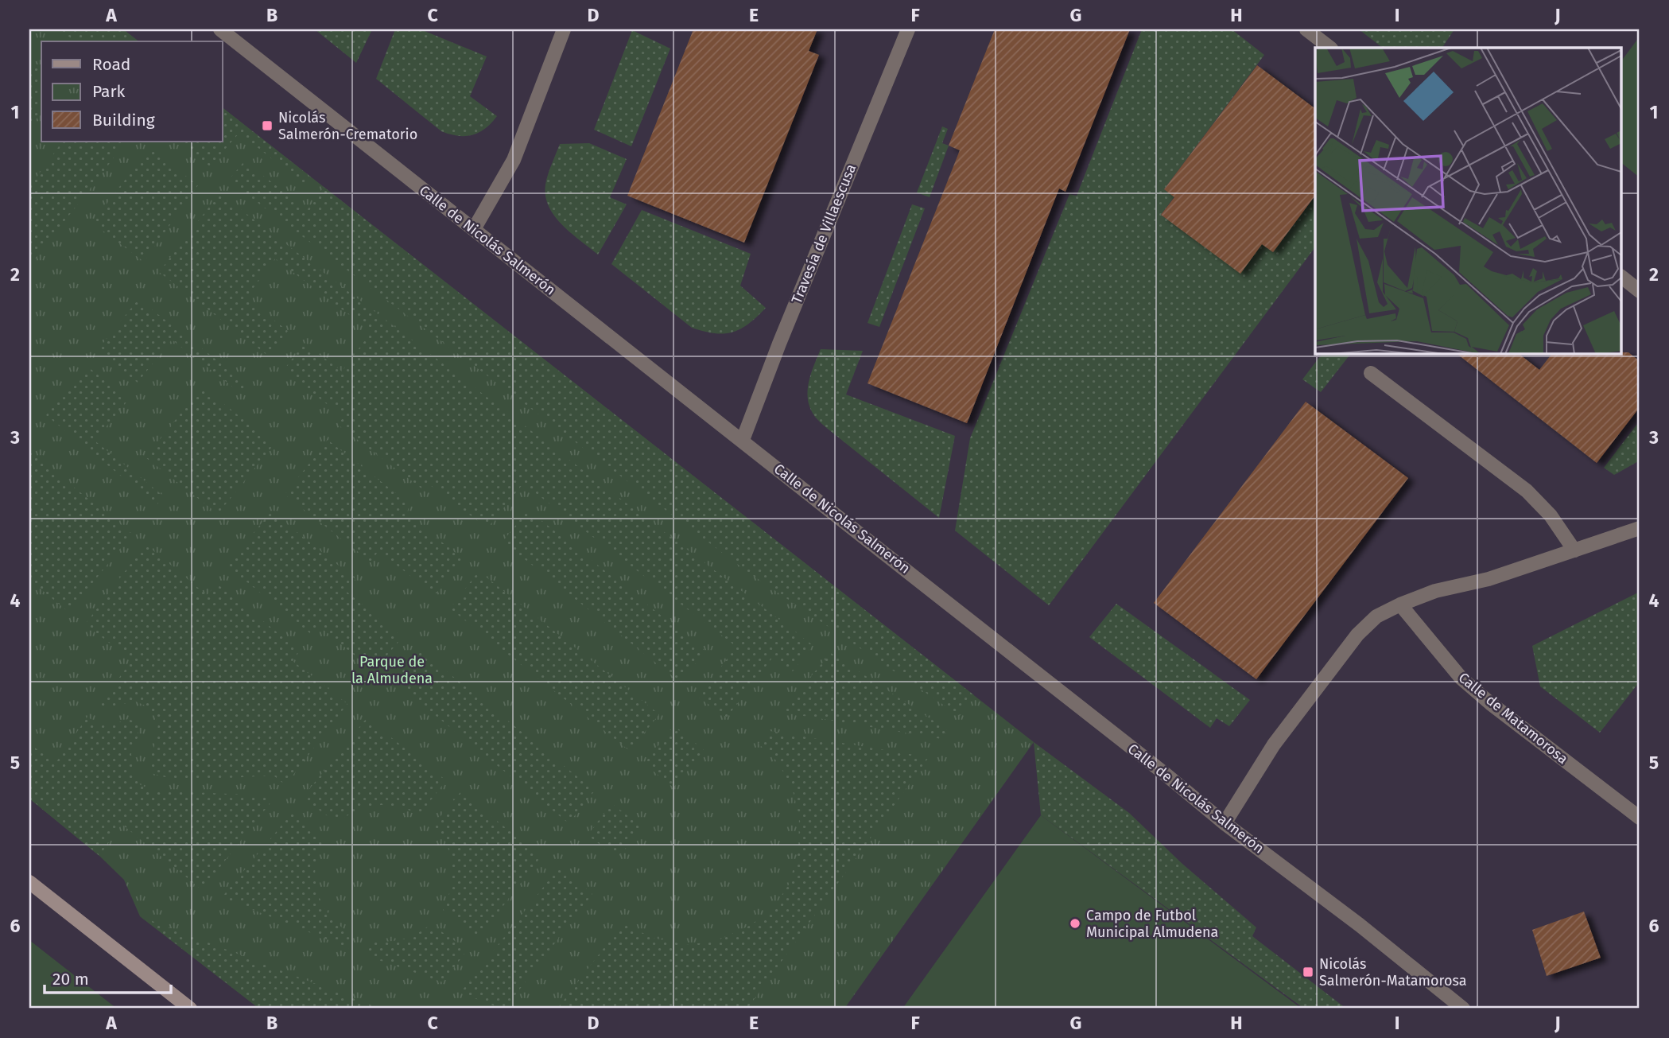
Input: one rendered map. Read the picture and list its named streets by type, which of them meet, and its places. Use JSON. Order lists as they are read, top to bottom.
{
  "streets": {
    "street": ["Travesía de Villaescusa", "Calle de Nicolás Salmerón", "Calle de Matamorosa"]
  },
  "crossings": [
    ["Travesía de Villaescusa", "Calle de Nicolás Salmerón"]
  ],
  "parks": ["Parque de la Almudena"],
  "places": {
    "transit": ["Nicolás Salmerón-Crematorio", "Nicolás Salmerón-Matamorosa"],
    "other": ["Campo de Futbol Municipal Almudena"]
  },
  "legend": ["Road", "Park", "Building"],
  "scale_bar": "20 m",
  "grid": {
    "columns": [
      "A",
      "B",
      "C",
      "D",
      "E",
      "F",
      "G",
      "H",
      "I",
      "J"
    ],
    "rows": [
      "1",
      "2",
      "3",
      "4",
      "5",
      "6"
    ]
  }
}
